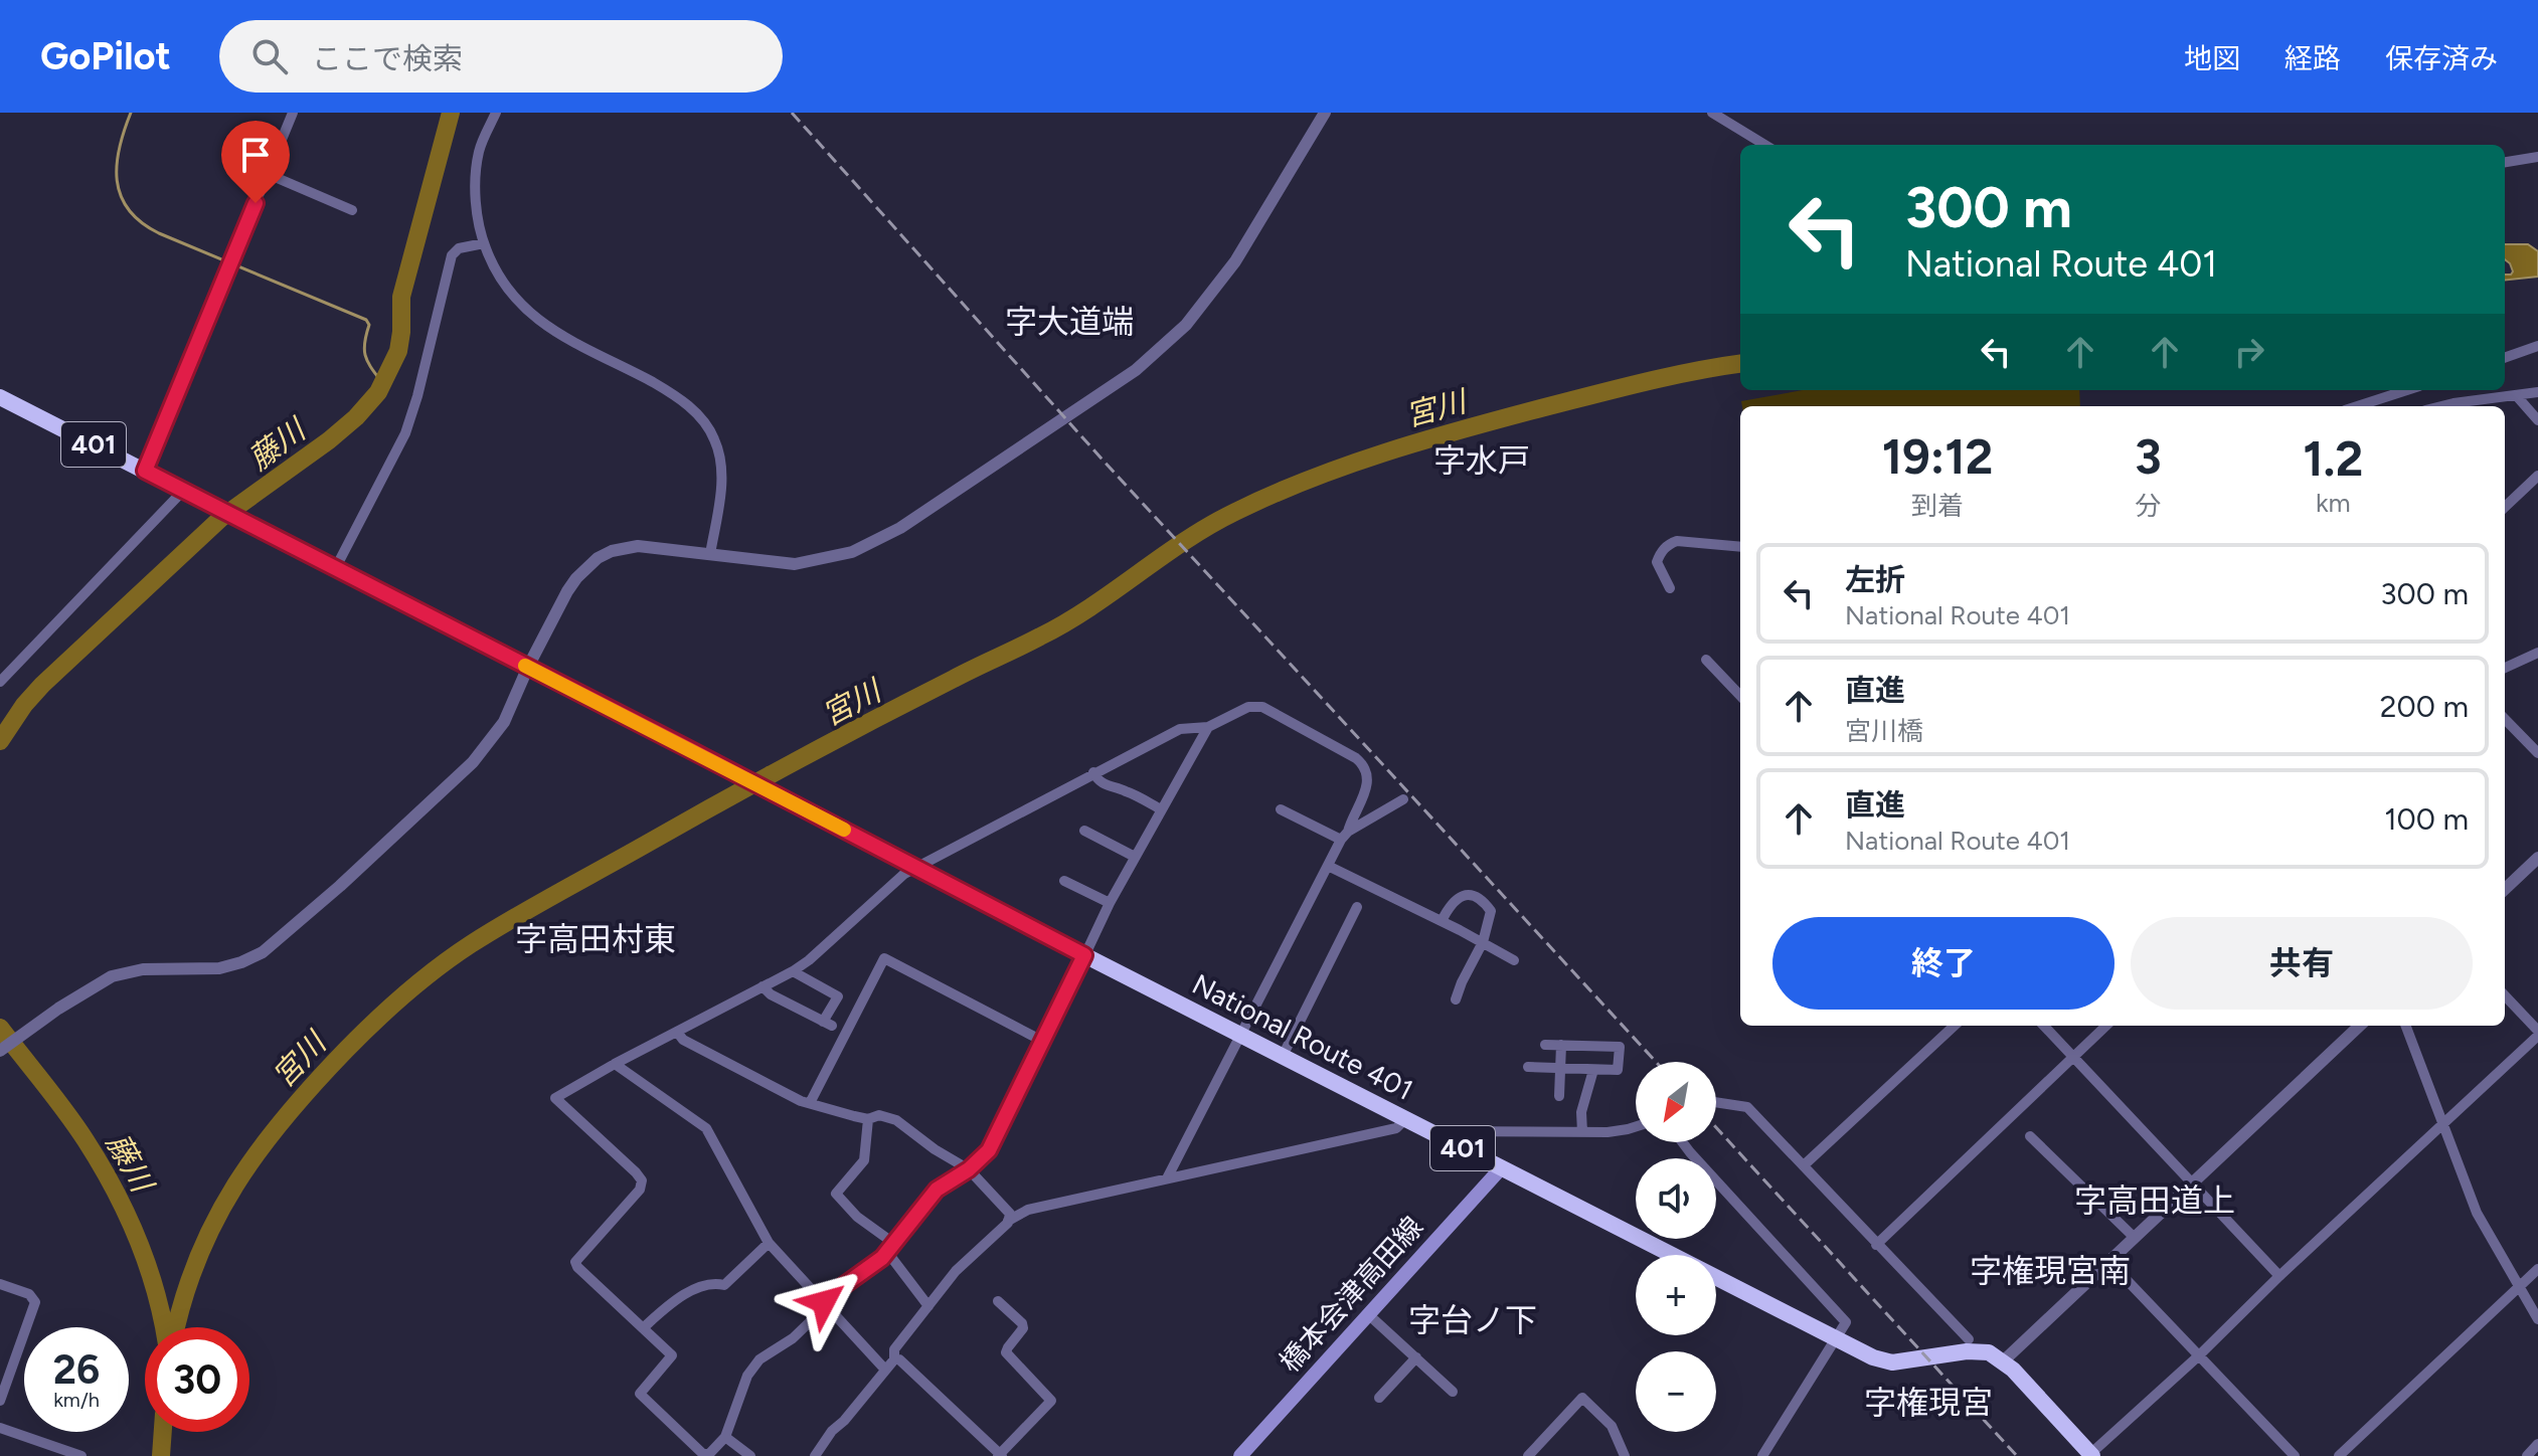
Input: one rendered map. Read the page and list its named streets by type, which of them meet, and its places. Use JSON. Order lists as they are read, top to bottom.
{
  "streets": {
    "highway": ["401", "National Route 401"],
    "main road": ["橋本会津高田線"]
  },
  "crossings": [
    ["401", "National Route 401"],
    ["National Route 401", "橋本会津高田線"]
  ],
  "districts": [
    "字大道端",
    "字水戸",
    "字高田村東",
    "字高田道上",
    "字権現宮南",
    "字台ノ下",
    "字権現宮"
  ],
  "water": ["宮川", "藤川"],
  "north": "bottom left",
  "page": {
    "header": "GoPilot",
    "search": "ここで検索",
    "nav": ["地図", "経路", "保存済み"],
    "turn": ["300 m", "National Route 401"],
    "eta": [
      "19:12",
      "到着",
      "3",
      "分",
      "1.2",
      "km"
    ],
    "list": [
      {
        "name": "左折",
        "note": "National Route 401",
        "value": "300 m"
      },
      {
        "name": "直進",
        "note": "宮川橋",
        "value": "200 m"
      },
      {
        "name": "直進",
        "note": "National Route 401",
        "value": "100 m"
      }
    ],
    "buttons": ["終了", "共有"],
    "map_buttons": ["+", "−"],
    "speed": "26 km/h",
    "limit": "30"
  }
}
